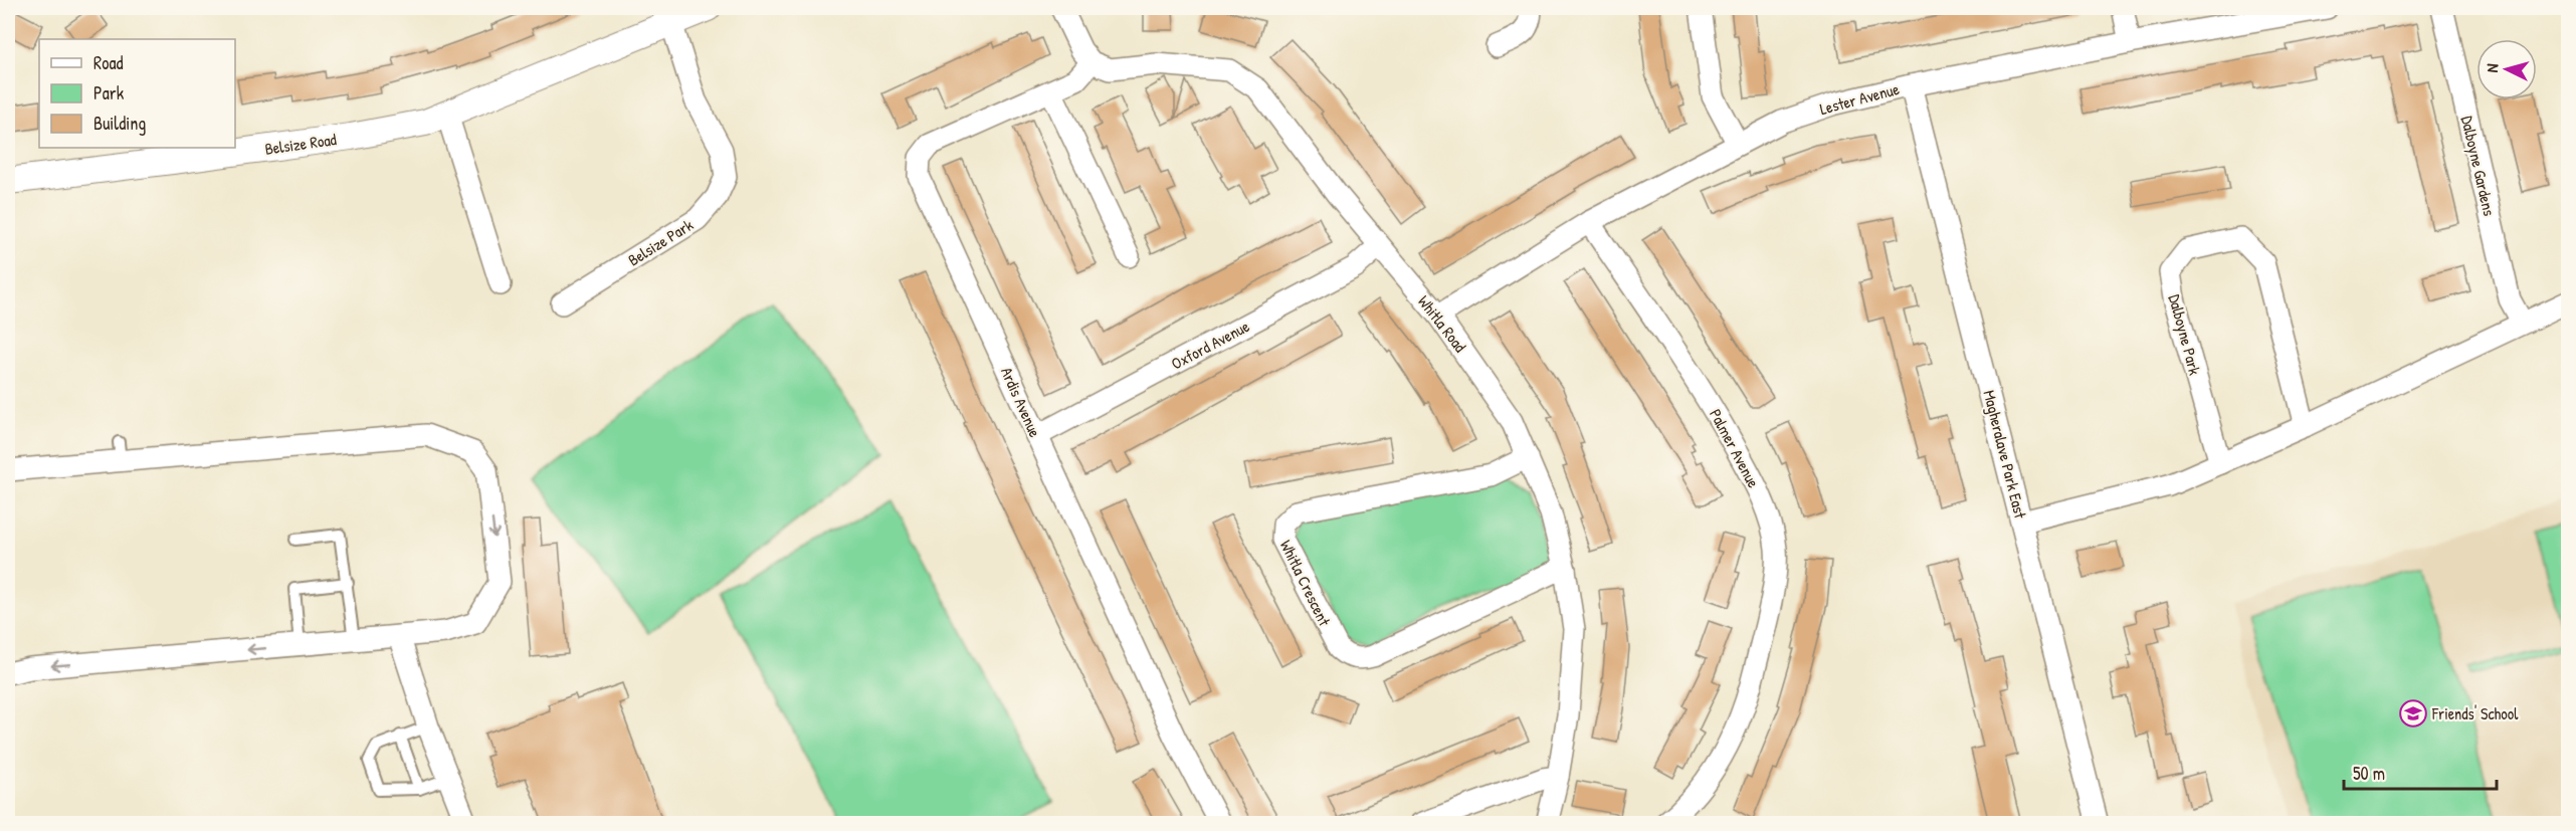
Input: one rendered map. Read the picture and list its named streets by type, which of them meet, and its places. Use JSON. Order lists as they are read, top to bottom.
{
  "streets": {
    "street": [
      "Lester Avenue",
      "Belsize Road",
      "Dalboyne Gardens",
      "Belsize Park",
      "Whitla Road",
      "Dalboyne Park",
      "Oxford Avenue",
      "Ardis Avenue",
      "Palmer Avenue",
      "Magheralave Park East",
      "Whitla Crescent"
    ]
  },
  "crossings": [
    ["Lester Avenue", "Whitla Road"],
    ["Lester Avenue", "Palmer Avenue"],
    ["Lester Avenue", "Magheralave Park East"],
    ["Belsize Road", "Belsize Park"],
    ["Whitla Road", "Oxford Avenue"],
    ["Whitla Road", "Ardis Avenue"],
    ["Whitla Road", "Whitla Crescent"],
    ["Oxford Avenue", "Ardis Avenue"]
  ],
  "places": {
    "school or university": ["Friends' School"]
  },
  "legend": ["Road", "Park", "Building"],
  "scale_bar": "50 m",
  "north": "left"
}
